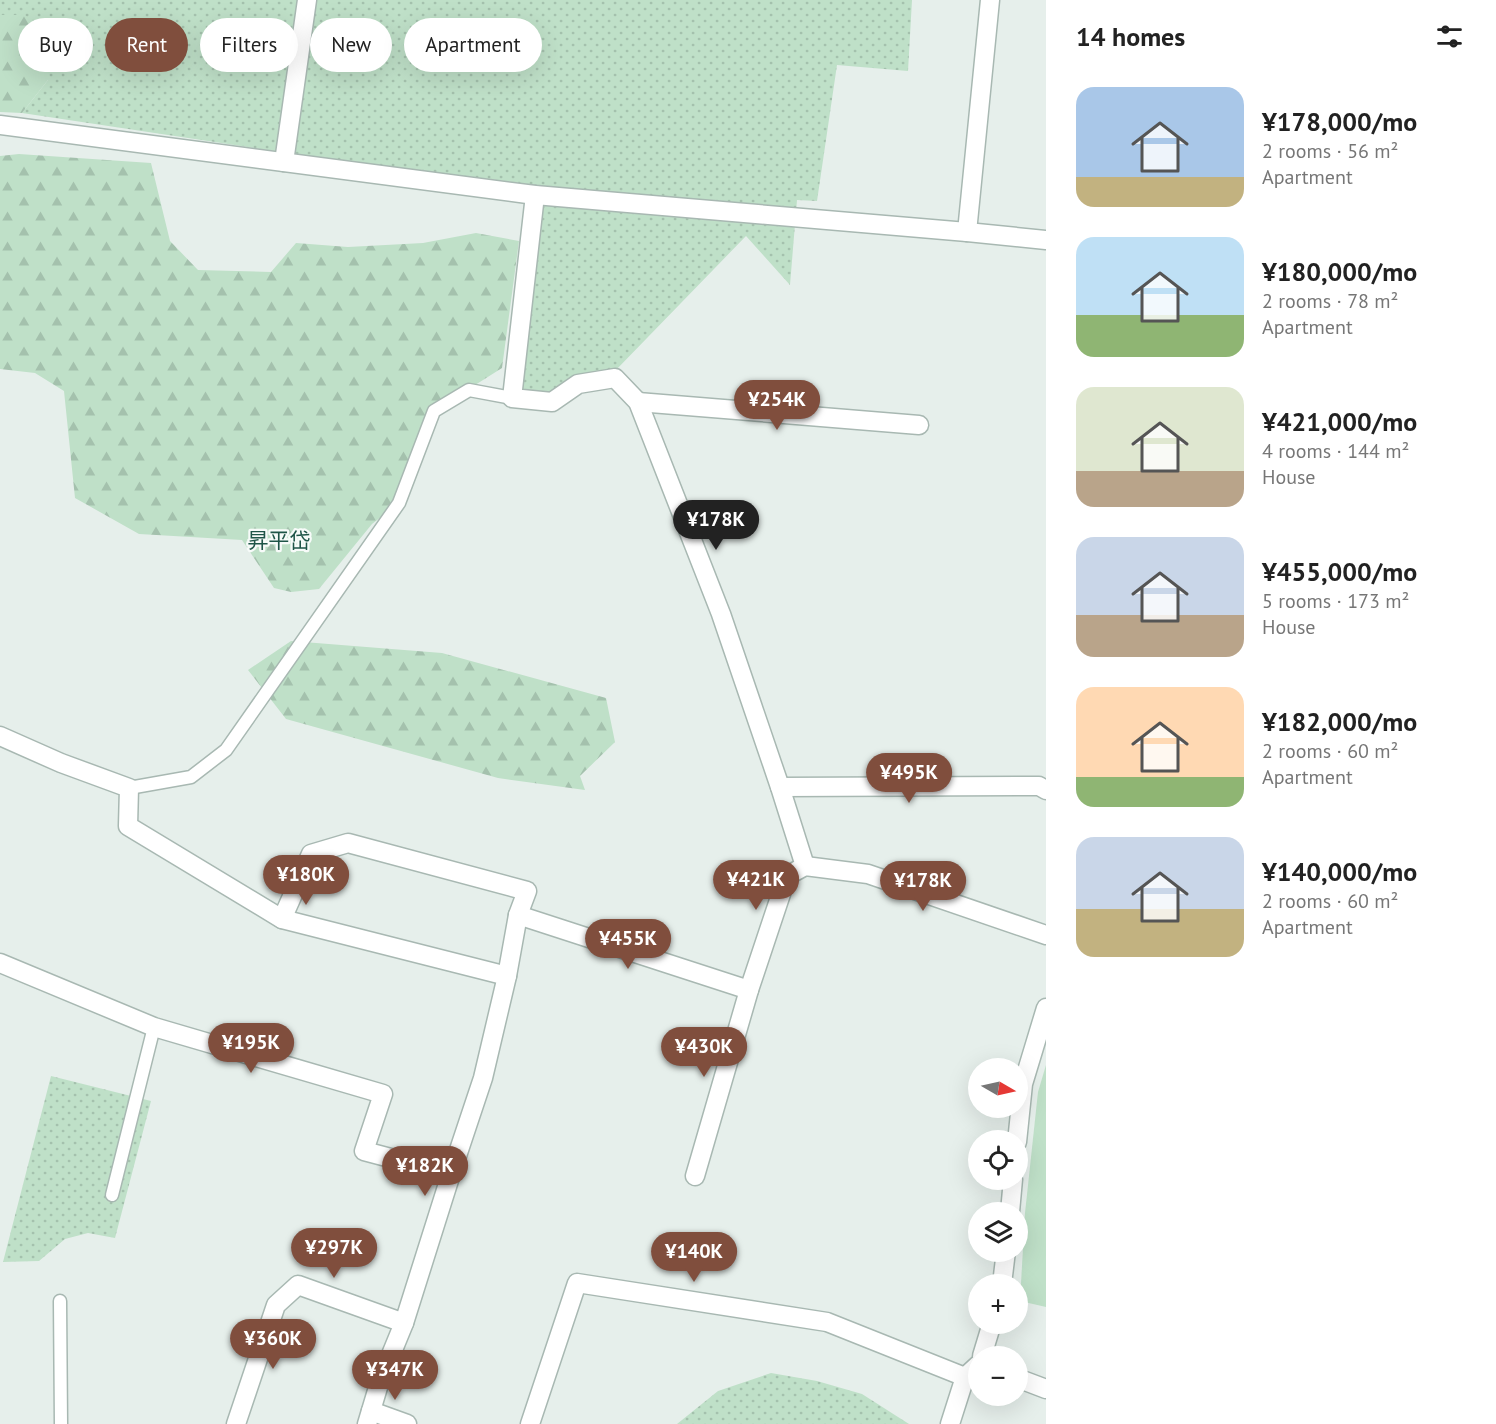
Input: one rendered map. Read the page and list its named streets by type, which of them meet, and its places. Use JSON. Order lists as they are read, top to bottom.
{
  "districts": ["昇平岱"],
  "north": "right",
  "page": {
    "heading": "14 homes",
    "chip": [
      "Buy",
      "Rent",
      "Filters",
      "New",
      "Apartment"
    ],
    "list": [
      {
        "name": "¥178,000/mo",
        "note": "2 rooms · 56 m² · Apartment"
      },
      {
        "name": "¥180,000/mo",
        "note": "2 rooms · 78 m² · Apartment"
      },
      {
        "name": "¥421,000/mo",
        "note": "4 rooms · 144 m² · House"
      },
      {
        "name": "¥455,000/mo",
        "note": "5 rooms · 173 m² · House"
      },
      {
        "name": "¥182,000/mo",
        "note": "2 rooms · 60 m² · Apartment"
      },
      {
        "name": "¥140,000/mo",
        "note": "2 rooms · 60 m² · Apartment"
      }
    ],
    "price": [
      "¥254K",
      "¥178K",
      "¥495K",
      "¥180K",
      "¥421K",
      "¥178K",
      "¥455K",
      "¥195K",
      "¥430K",
      "¥182K",
      "¥297K",
      "¥140K",
      "¥360K",
      "¥347K"
    ],
    "map_buttons": ["+", "−"]
  }
}
